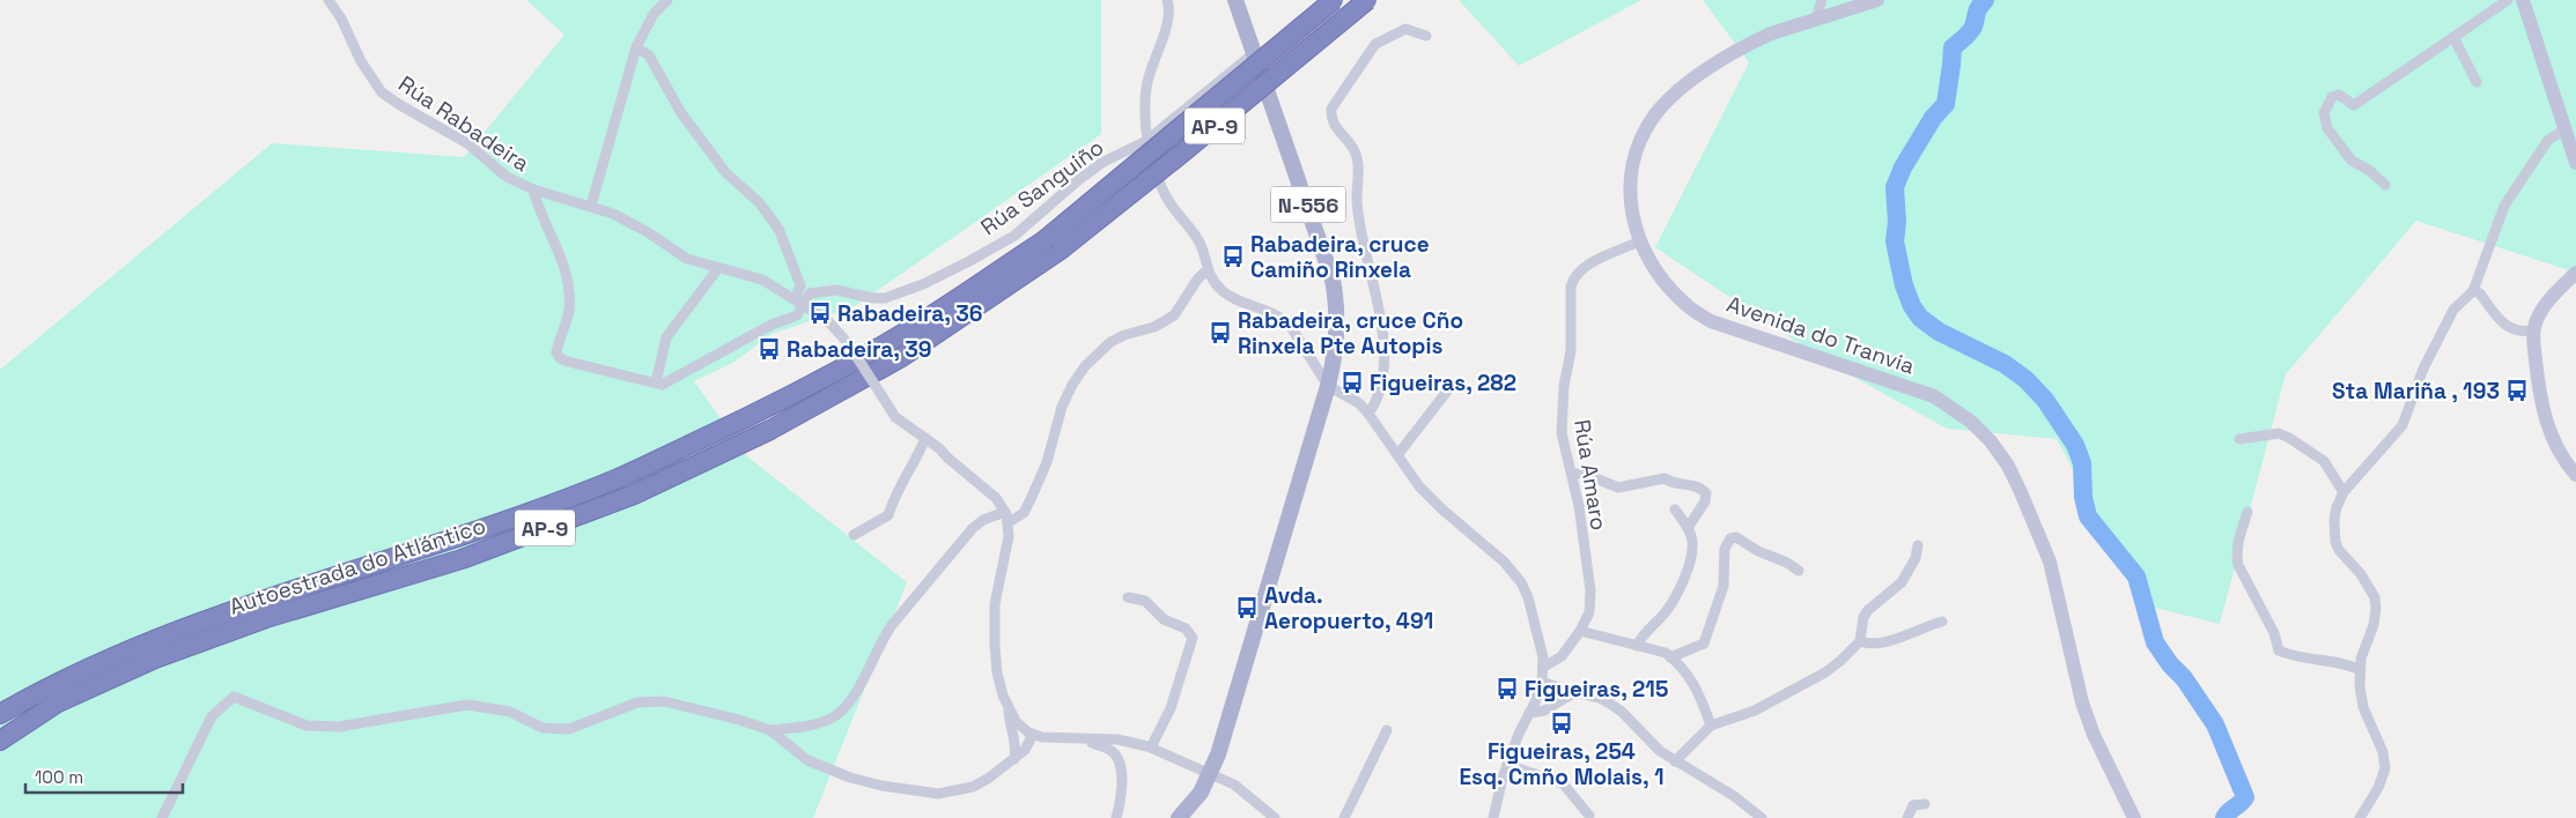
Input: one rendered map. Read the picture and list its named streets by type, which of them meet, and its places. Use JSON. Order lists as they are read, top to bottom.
{
  "streets": {
    "highway": ["AP-9", "Autoestrada do Atlántico"],
    "main road": ["N-556", "Avenida do Tranvia"],
    "street": ["Rúa Rabadeira", "Rúa Sanguiño", "Rúa Amaro"]
  },
  "crossings": [
    ["Rúa Rabadeira", "Rúa Sanguiño"],
    ["AP-9", "Autoestrada do Atlántico"],
    ["Rúa Sanguiño", "N-556"],
    ["Avenida do Tranvia", "Rúa Amaro"]
  ],
  "places": {
    "bus stop": [
      "Rabadeira, cruce Camiño Rinxela",
      "Rabadeira, 36",
      "Rabadeira, cruce Cño Rinxela Pte Autopis",
      "Rabadeira, 39",
      "Figueiras, 282",
      "Sta Mariña , 193",
      "Avda. Aeropuerto, 491",
      "Figueiras, 215",
      "Figueiras, 254 Esq. Cmño Molais, 1"
    ]
  },
  "scale_bar": "100 m"
}
